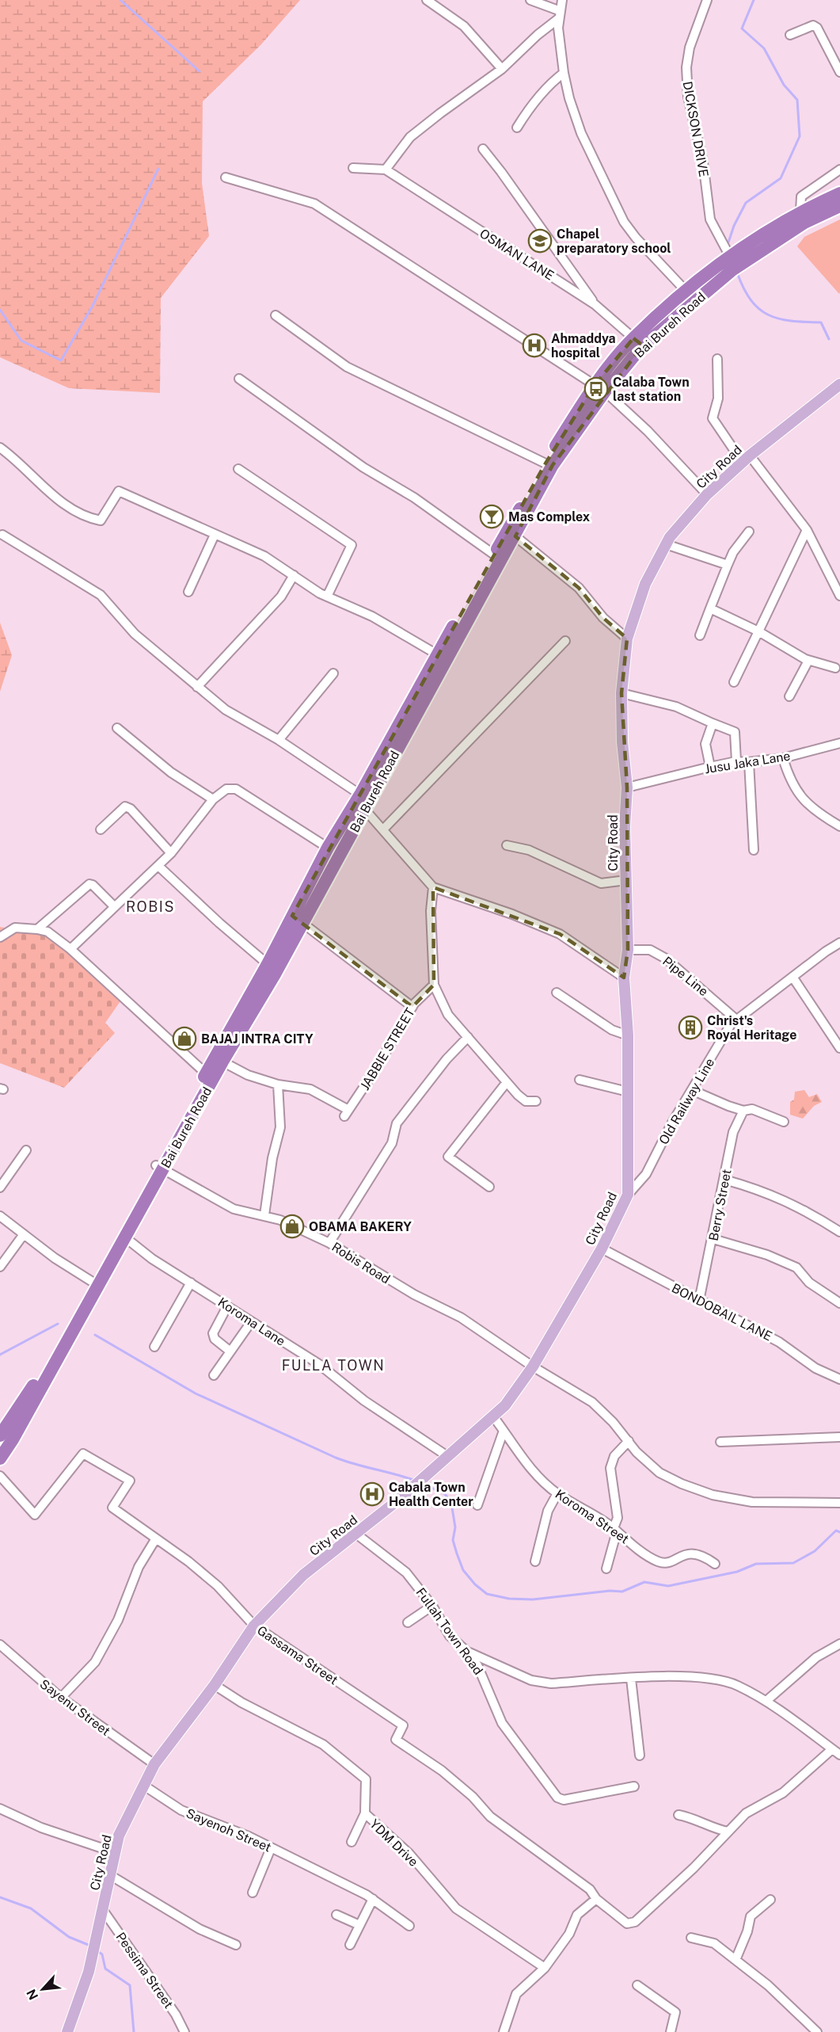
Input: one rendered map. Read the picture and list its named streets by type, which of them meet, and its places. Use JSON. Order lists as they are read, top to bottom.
{
  "streets": {
    "highway": ["Bai Bureh Road"],
    "main road": ["City Road"],
    "street": [
      "DICKSON DRIVE",
      "OSMAN LANE",
      "Jusu Jaka Lane",
      "Pipe Line",
      "JABBIE STREET",
      "Old Railway Line",
      "Berry Street",
      "Robis Road",
      "BONDOBAIL LANE",
      "Koroma Lane",
      "Koroma Street",
      "Fullah Town Road",
      "Gassama Street",
      "Sayenu Street",
      "Sayenoh Street",
      "YDM Drive",
      "Pessima Street"
    ]
  },
  "crossings": [
    ["DICKSON DRIVE", "Bai Bureh Road"],
    ["OSMAN LANE", "Bai Bureh Road"],
    ["Bai Bureh Road", "Robis Road"],
    ["Bai Bureh Road", "Koroma Lane"],
    ["City Road", "Jusu Jaka Lane"],
    ["City Road", "Pipe Line"],
    ["City Road", "Old Railway Line"],
    ["City Road", "Robis Road"],
    ["City Road", "BONDOBAIL LANE"],
    ["City Road", "Koroma Lane"],
    ["City Road", "Koroma Street"],
    ["City Road", "Fullah Town Road"],
    ["City Road", "Gassama Street"],
    ["City Road", "Sayenu Street"],
    ["City Road", "Sayenoh Street"],
    ["City Road", "YDM Drive"],
    ["City Road", "Pessima Street"],
    ["Pipe Line", "Old Railway Line"],
    ["Berry Street", "BONDOBAIL LANE"]
  ],
  "districts": ["ROBIS", "FULLA TOWN"],
  "places": {
    "school or university": ["Chapel preparatory school"],
    "hospital": ["Ahmaddya hospital", "Cabala Town Health Center"],
    "bus stop": ["Calaba Town last station"],
    "bar": ["Mas Complex"],
    "building": ["Christ's Royal Heritage"],
    "shop": ["BAJAJ INTRA CITY", "OBAMA BAKERY"]
  },
  "north": "bottom left"
}
